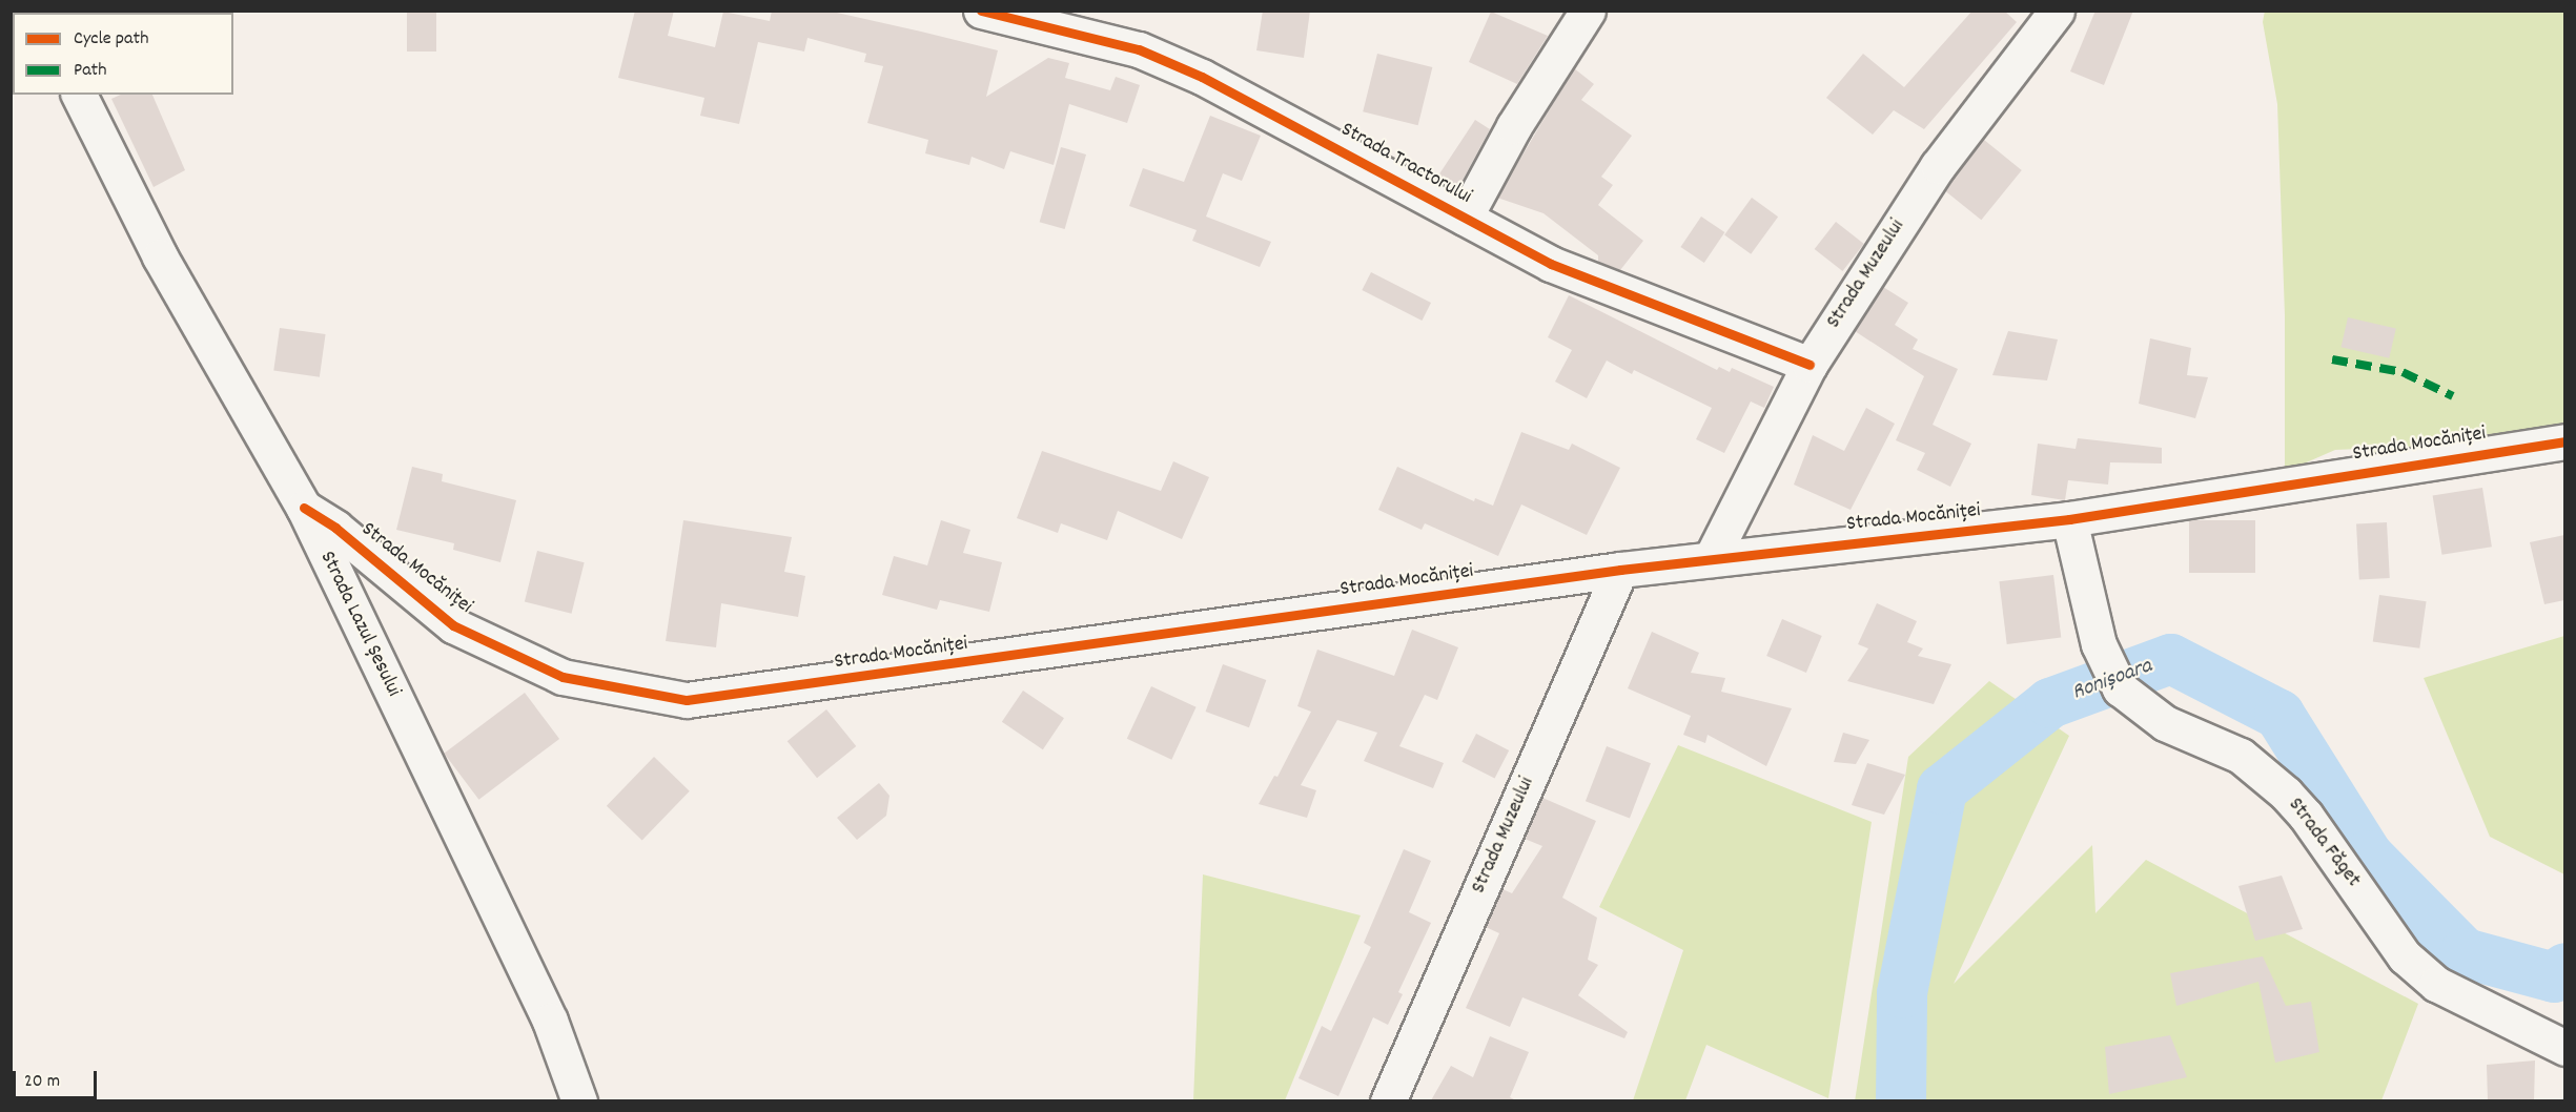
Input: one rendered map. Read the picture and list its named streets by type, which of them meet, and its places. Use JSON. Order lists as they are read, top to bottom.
{
  "streets": {
    "street": [
      "Strada Tractorului",
      "Strada Muzeului",
      "Strada Mocăniței",
      "Strada Lazul Șesului",
      "Strada Făget"
    ]
  },
  "crossings": [
    ["Strada Tractorului", "Strada Muzeului"],
    ["Strada Muzeului", "Strada Mocăniței"],
    ["Strada Mocăniței", "Strada Lazul Șesului"],
    ["Strada Mocăniței", "Strada Făget"]
  ],
  "water": ["Ronișoara"],
  "legend": ["Cycle path", "Path"],
  "scale_bar": "20 m"
}
